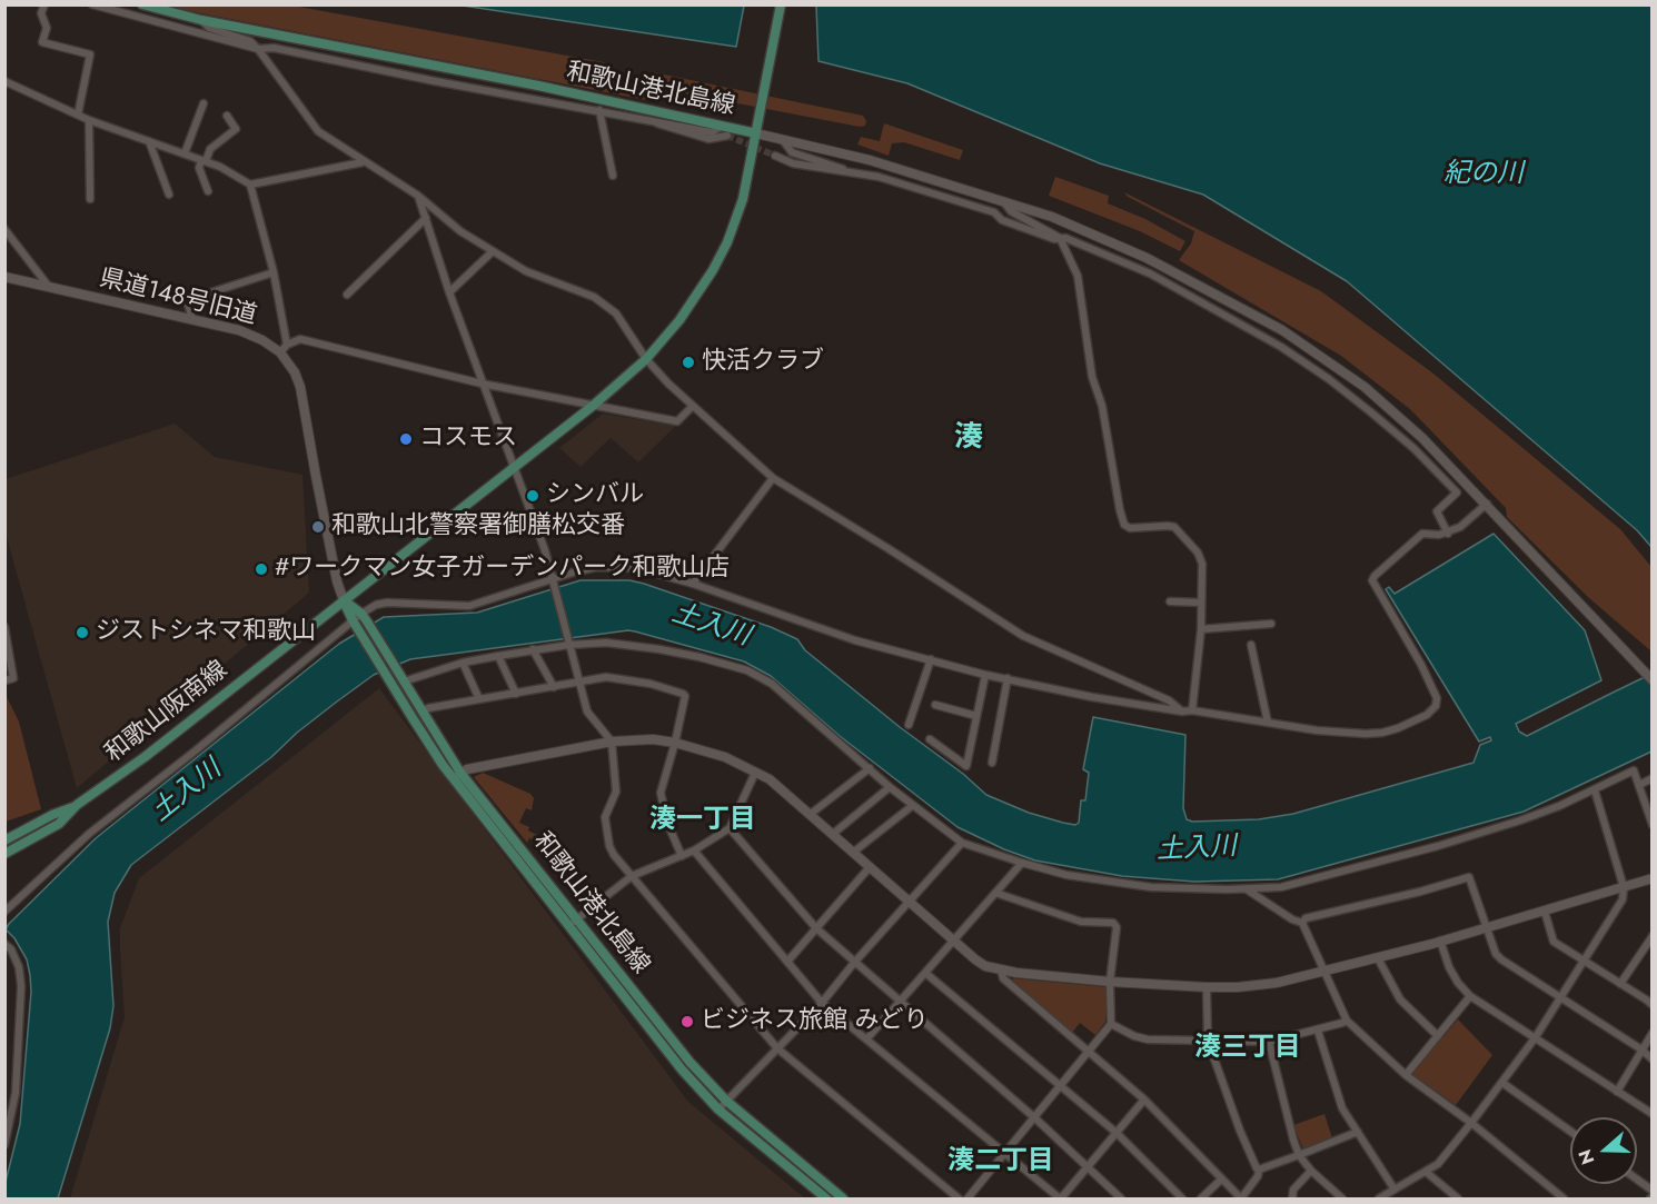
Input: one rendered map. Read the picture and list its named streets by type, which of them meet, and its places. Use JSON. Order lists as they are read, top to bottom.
{
  "streets": {
    "main road": ["和歌山港北島線", "和歌山阪南線"],
    "street": ["県道148号旧道"]
  },
  "crossings": [
    ["和歌山港北島線", "県道148号旧道"],
    ["和歌山港北島線", "和歌山阪南線"],
    ["県道148号旧道", "和歌山阪南線"]
  ],
  "districts": [
    "湊",
    "湊一丁目",
    "湊三丁目",
    "湊二丁目"
  ],
  "water": ["紀の川", "土入川"],
  "places": [
    "快活クラブ",
    "コスモス",
    "シンバル",
    "和歌山北警察署御膳松交番",
    "#ワークマン女子ガーデンパーク和歌山店",
    "ジストシネマ和歌山",
    "ビジネス旅館 みどり"
  ],
  "north": "left"
}
